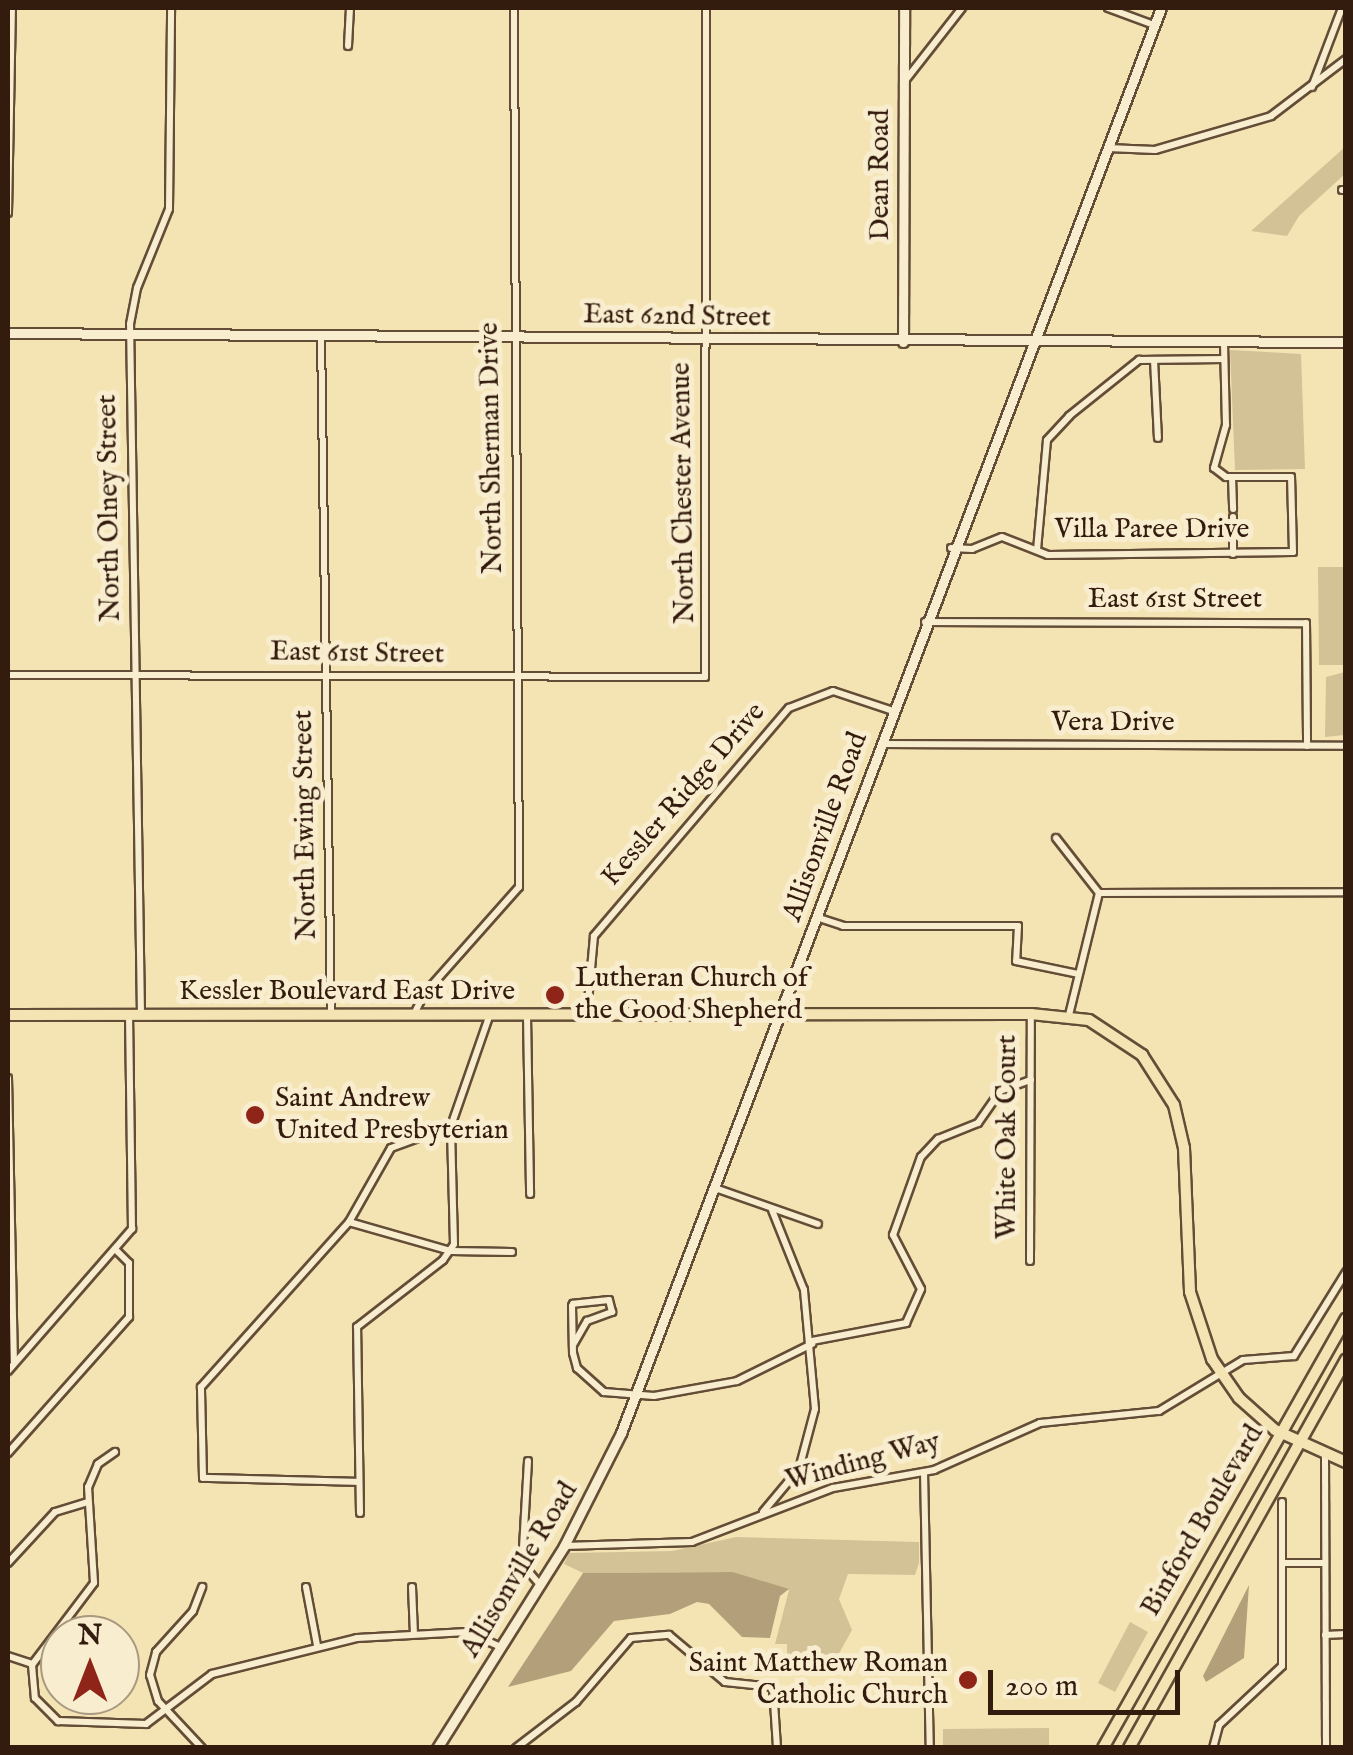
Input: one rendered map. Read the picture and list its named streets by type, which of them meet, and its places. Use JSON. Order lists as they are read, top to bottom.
{
  "streets": {
    "main road": [
      "Dean Road",
      "East 62nd Street",
      "Allisonville Road",
      "Kessler Boulevard East Drive",
      "Binford Boulevard"
    ],
    "street": [
      "North Sherman Drive",
      "North Chester Avenue",
      "North Olney Street",
      "Villa Paree Drive",
      "East 61st Street",
      "Vera Drive",
      "Kessler Ridge Drive",
      "North Ewing Street",
      "White Oak Court",
      "Winding Way"
    ]
  },
  "crossings": [
    ["Dean Road", "East 62nd Street"],
    ["East 62nd Street", "North Sherman Drive"],
    ["East 62nd Street", "North Chester Avenue"],
    ["East 62nd Street", "North Olney Street"],
    ["East 62nd Street", "North Ewing Street"],
    ["East 62nd Street", "Allisonville Road"],
    ["North Sherman Drive", "East 61st Street"],
    ["North Sherman Drive", "Kessler Boulevard East Drive"],
    ["North Chester Avenue", "East 61st Street"],
    ["North Olney Street", "East 61st Street"],
    ["North Olney Street", "Kessler Boulevard East Drive"],
    ["Villa Paree Drive", "Allisonville Road"],
    ["East 61st Street", "Vera Drive"],
    ["East 61st Street", "North Ewing Street"],
    ["East 61st Street", "Allisonville Road"],
    ["Vera Drive", "Allisonville Road"],
    ["Kessler Ridge Drive", "Allisonville Road"],
    ["Kessler Ridge Drive", "Kessler Boulevard East Drive"],
    ["North Ewing Street", "Kessler Boulevard East Drive"],
    ["Allisonville Road", "Kessler Boulevard East Drive"],
    ["Allisonville Road", "Winding Way"],
    ["Kessler Boulevard East Drive", "White Oak Court"],
    ["Kessler Boulevard East Drive", "Winding Way"],
    ["Kessler Boulevard East Drive", "Binford Boulevard"]
  ],
  "places": ["Lutheran Church of the Good Shepherd", "Saint Andrew United Presbyterian", "Saint Matthew Roman Catholic Church"],
  "scale_bar": "200 m",
  "north": "top"
}
